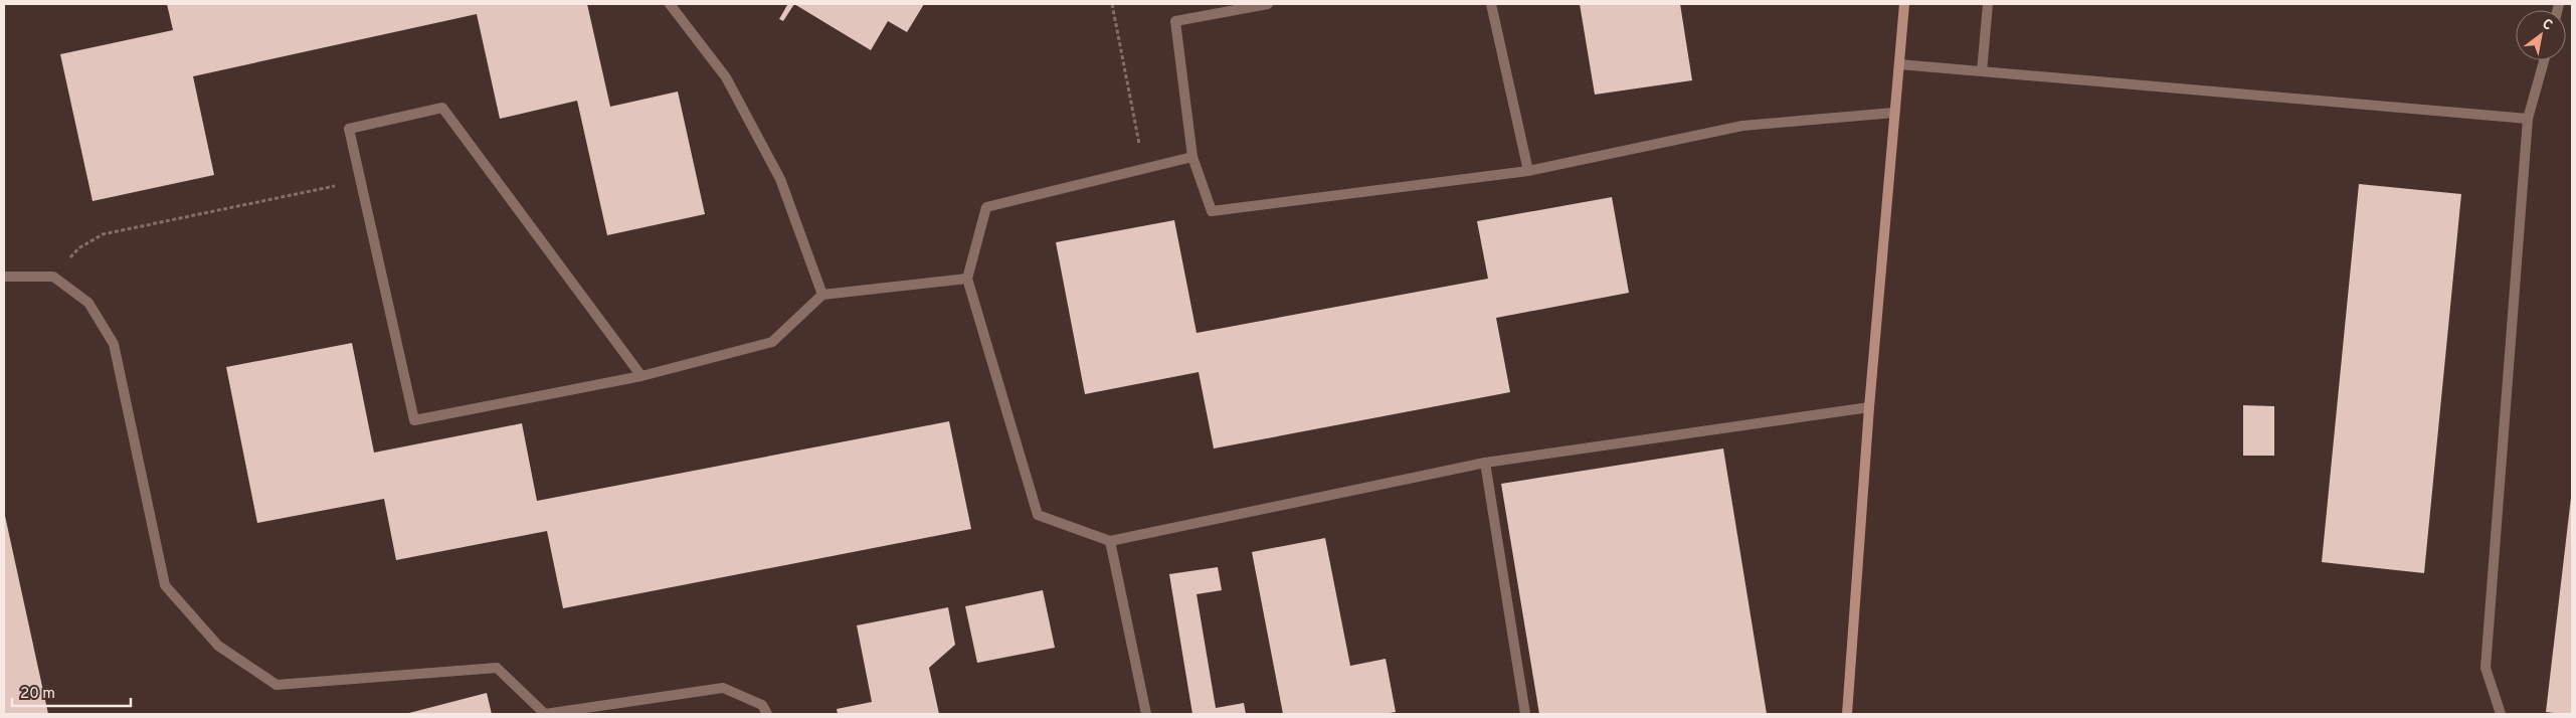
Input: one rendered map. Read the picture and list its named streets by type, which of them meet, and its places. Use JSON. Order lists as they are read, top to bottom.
{
  "scale_bar": "20 m",
  "north": "top right"
}
